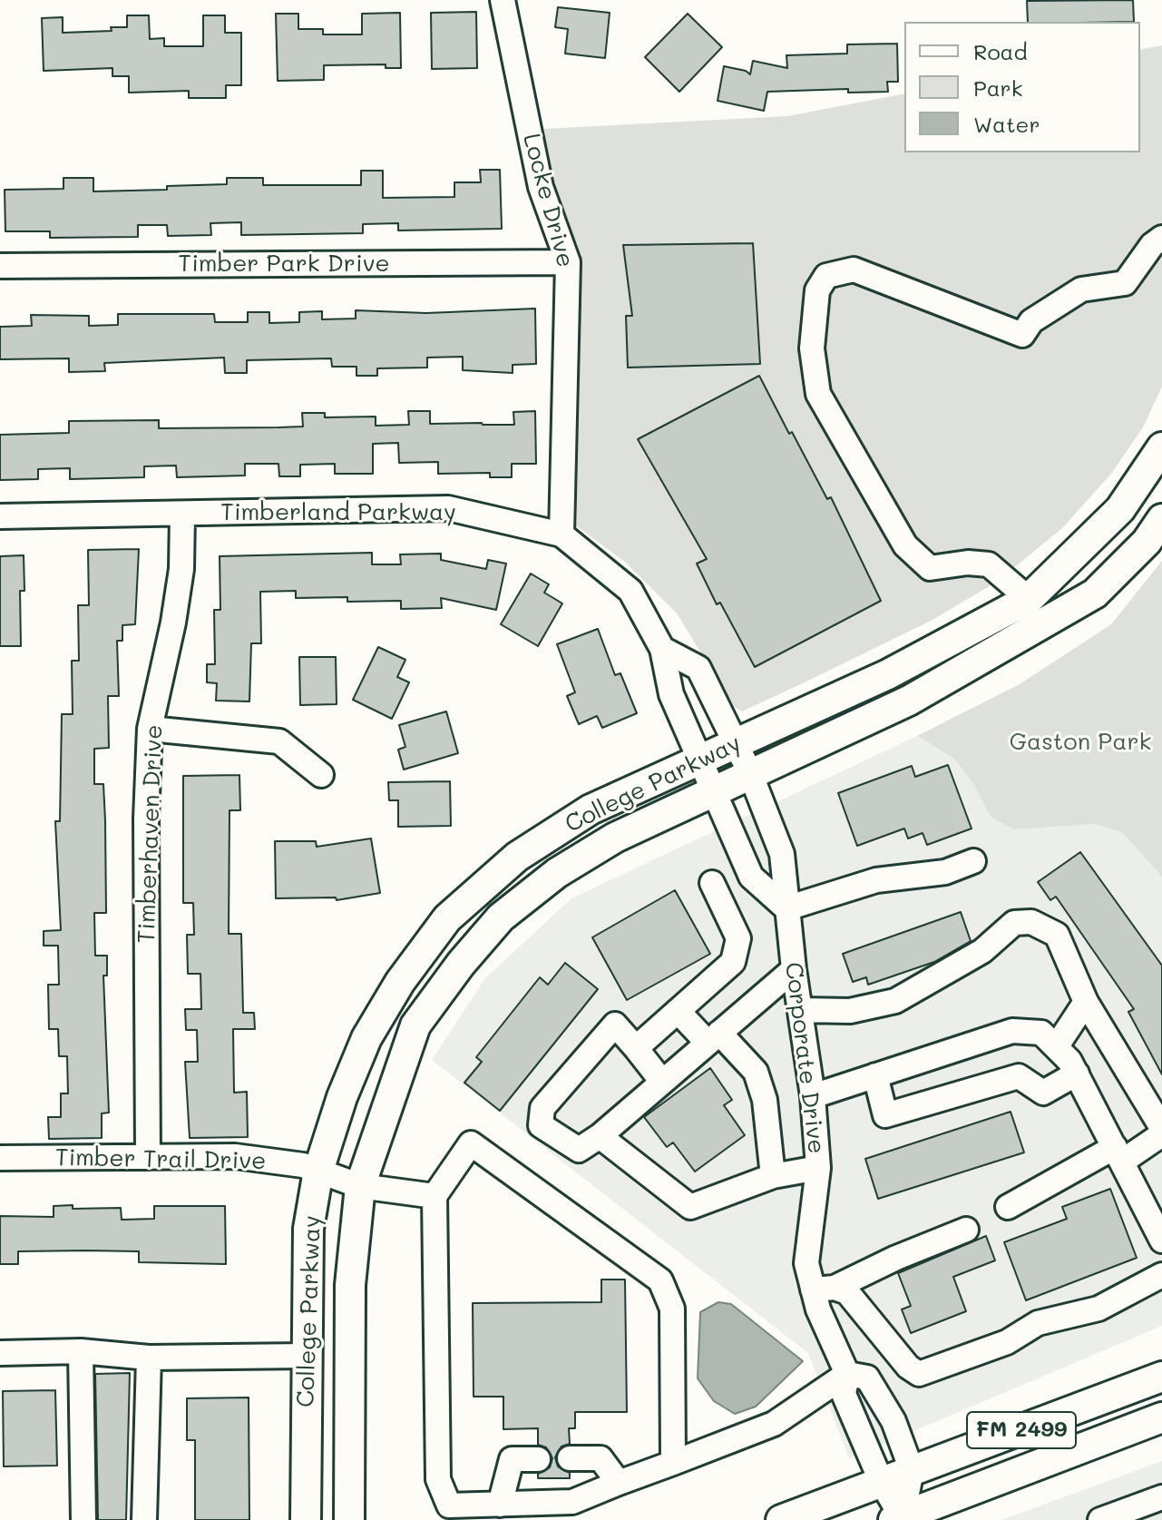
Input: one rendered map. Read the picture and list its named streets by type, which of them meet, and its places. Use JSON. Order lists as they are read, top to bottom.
{
  "streets": {
    "main road": ["College Parkway", "FM 2499"],
    "street": [
      "Locke Drive",
      "Timber Park Drive",
      "Timberland Parkway",
      "Timberhaven Drive",
      "Corporate Drive",
      "Timber Trail Drive"
    ]
  },
  "crossings": [
    ["Locke Drive", "Timber Park Drive"],
    ["Locke Drive", "Timberland Parkway"],
    ["Timberland Parkway", "College Parkway"],
    ["Timberland Parkway", "Timberhaven Drive"],
    ["College Parkway", "Corporate Drive"],
    ["College Parkway", "Timber Trail Drive"],
    ["Timberhaven Drive", "Timber Trail Drive"],
    ["Corporate Drive", "FM 2499"]
  ],
  "parks": ["Gaston Park"],
  "legend": ["Road", "Park", "Water"]
}
